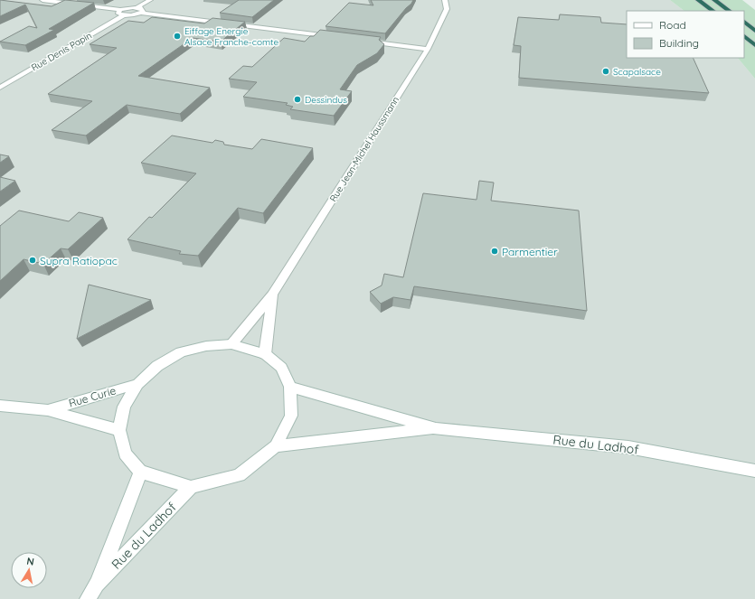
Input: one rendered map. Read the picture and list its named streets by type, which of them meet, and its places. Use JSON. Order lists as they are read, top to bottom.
{
  "streets": {
    "street": [
      "Rue Denis Papin",
      "Rue Jean-Michel Haussmann",
      "Rue Curie",
      "Rue du Ladhof"
    ]
  },
  "places": [
    "Eiffage Energie Alsace Franche-comte",
    "Scapalsace",
    "Dessindus",
    "Parmentier",
    "Supra Ratiopac"
  ],
  "legend": ["Road", "Building"],
  "north": "top"
}
